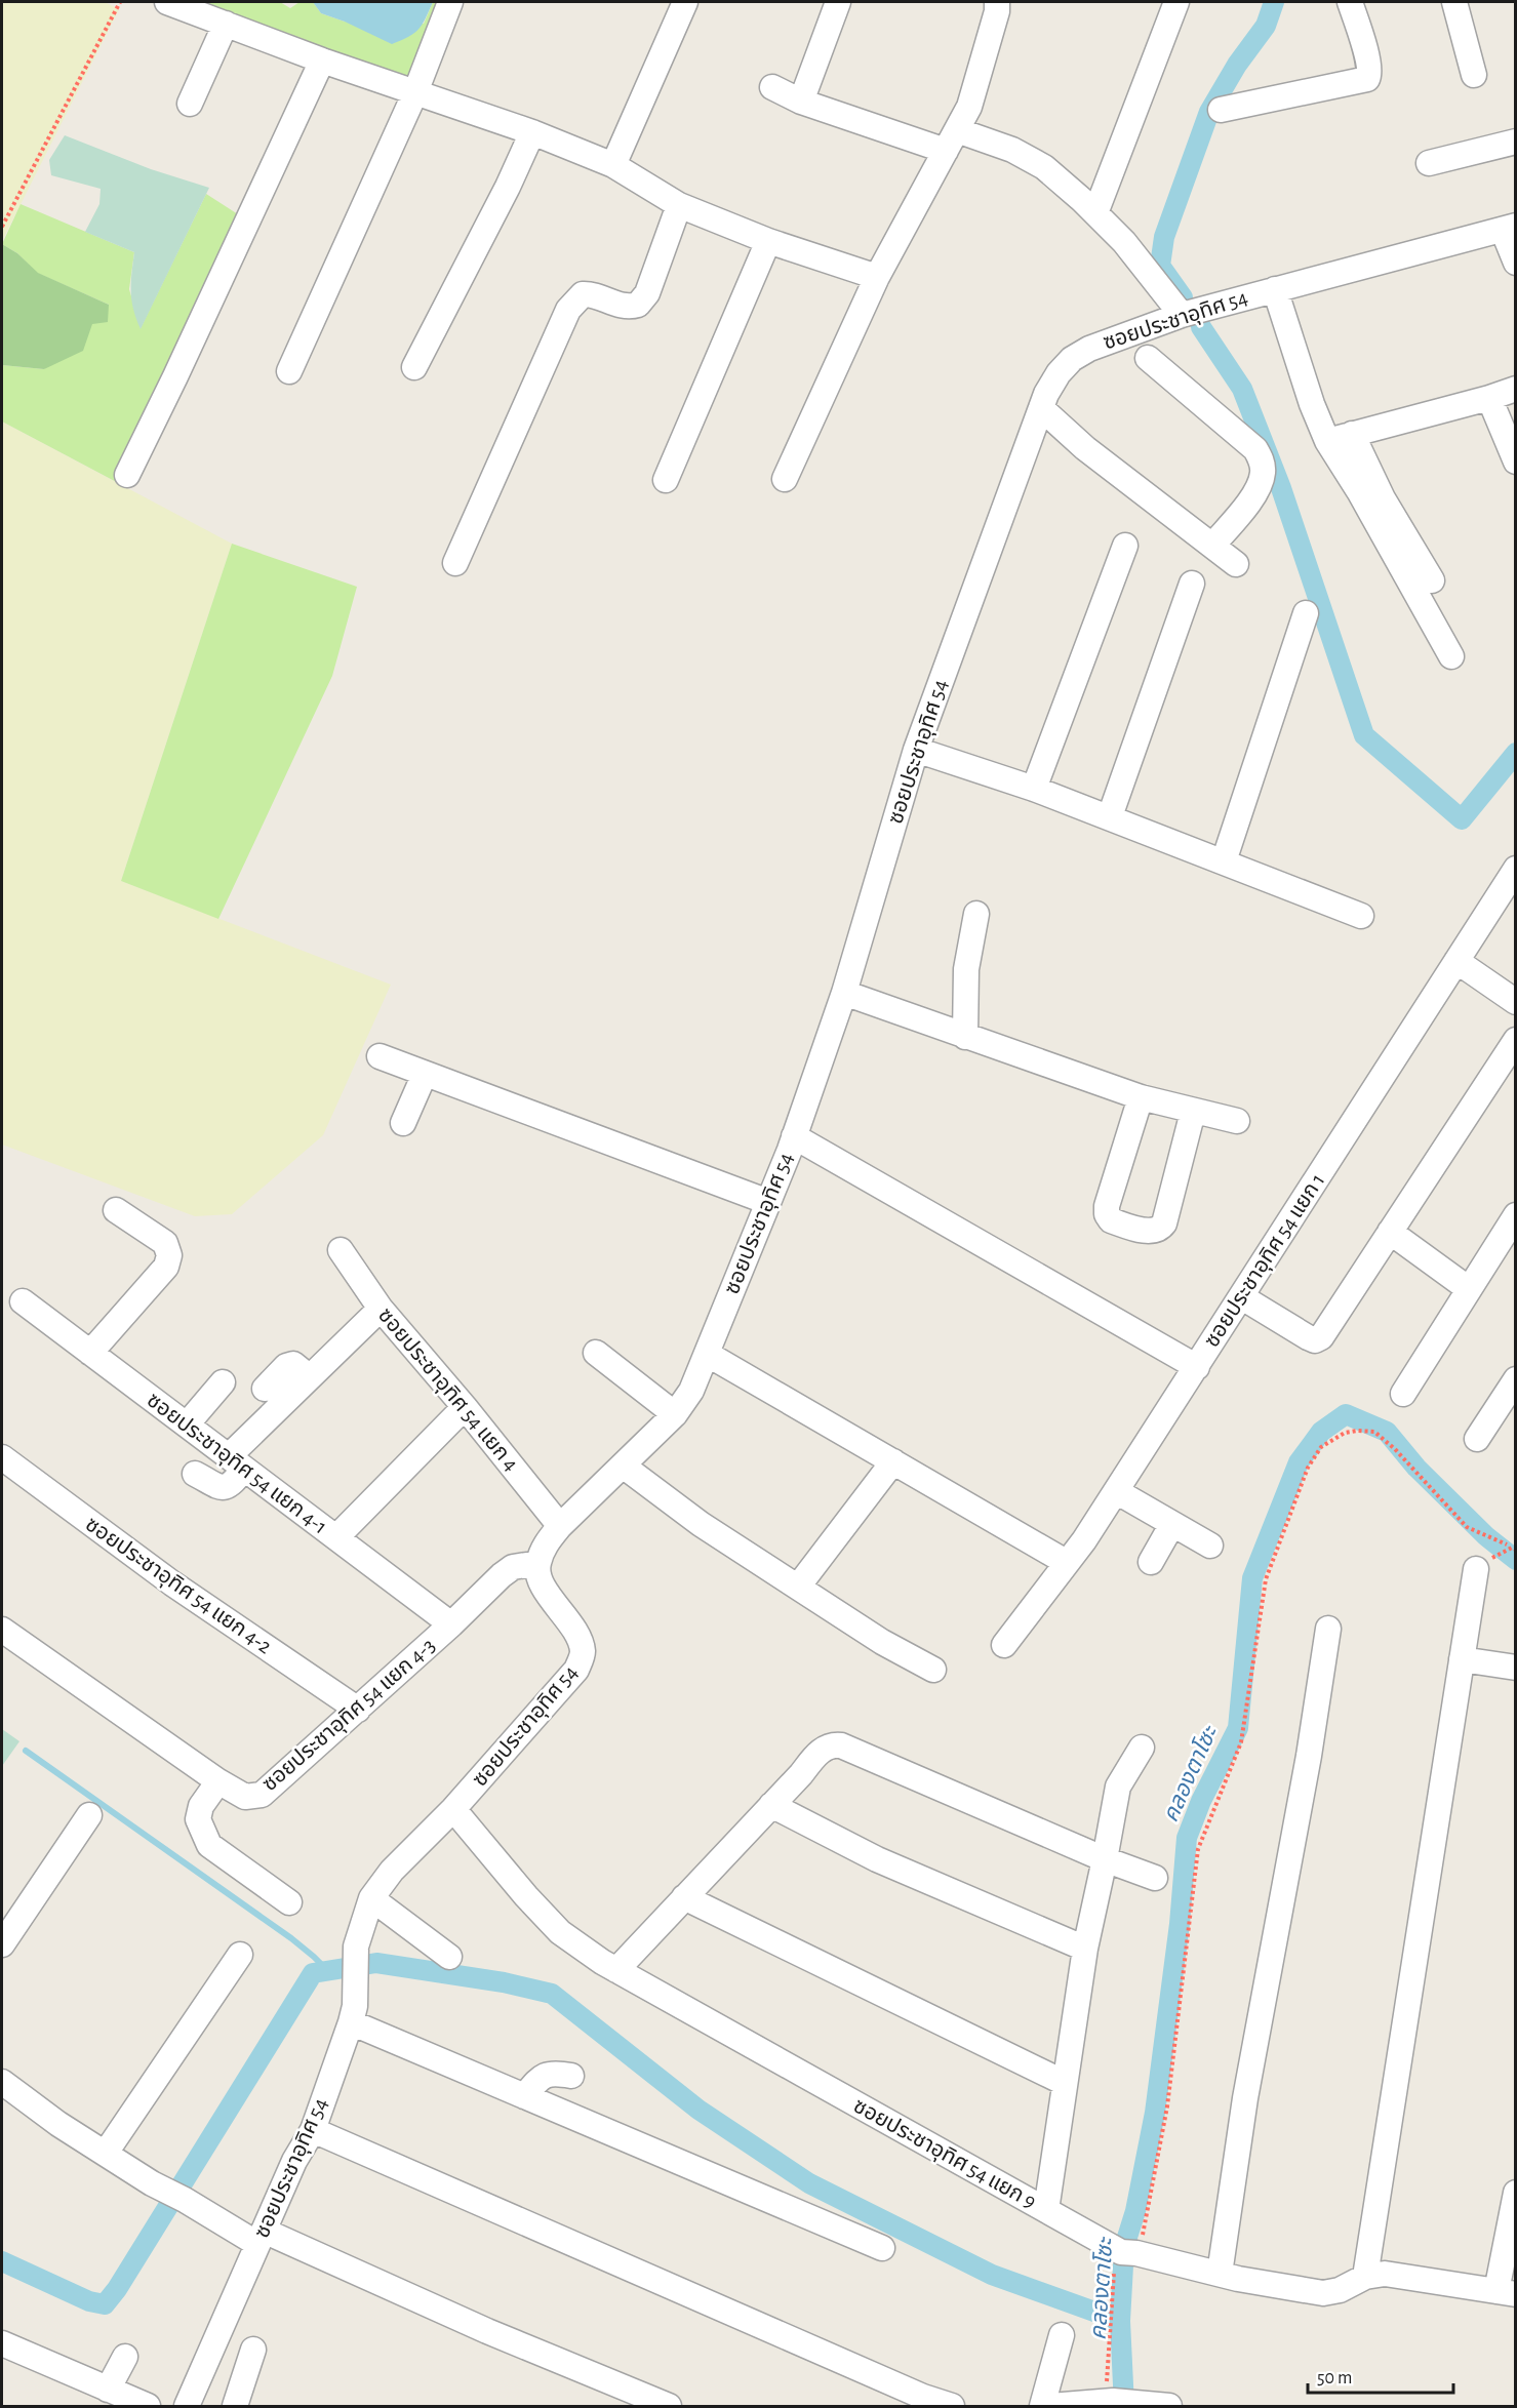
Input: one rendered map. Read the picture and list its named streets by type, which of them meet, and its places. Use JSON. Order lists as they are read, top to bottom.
{
  "streets": {
    "street": [
      "ซอยประชาอุทิศ 54",
      "ซอยประชาอุทิศ 54 แยก 1",
      "ซอยประชาอุทิศ 54 แยก 4",
      "ซอยประชาอุทิศ 54 แยก 4-1",
      "ซอยประชาอุทิศ 54 แยก 4-2",
      "ซอยประชาอุทิศ 54 แยก 4-3",
      "ซอยประชาอุทิศ 54 แยก 9"
    ]
  },
  "crossings": [
    ["ซอยประชาอุทิศ 54", "ซอยประชาอุทิศ 54 แยก 4"],
    ["ซอยประชาอุทิศ 54", "ซอยประชาอุทิศ 54 แยก 4-3"],
    ["ซอยประชาอุทิศ 54", "ซอยประชาอุทิศ 54 แยก 9"],
    ["ซอยประชาอุทิศ 54 แยก 4-1", "ซอยประชาอุทิศ 54 แยก 4-3"],
    ["ซอยประชาอุทิศ 54 แยก 4-2", "ซอยประชาอุทิศ 54 แยก 4-3"]
  ],
  "water": ["คลองตาโซะ"],
  "scale_bar": "50 m"
}
